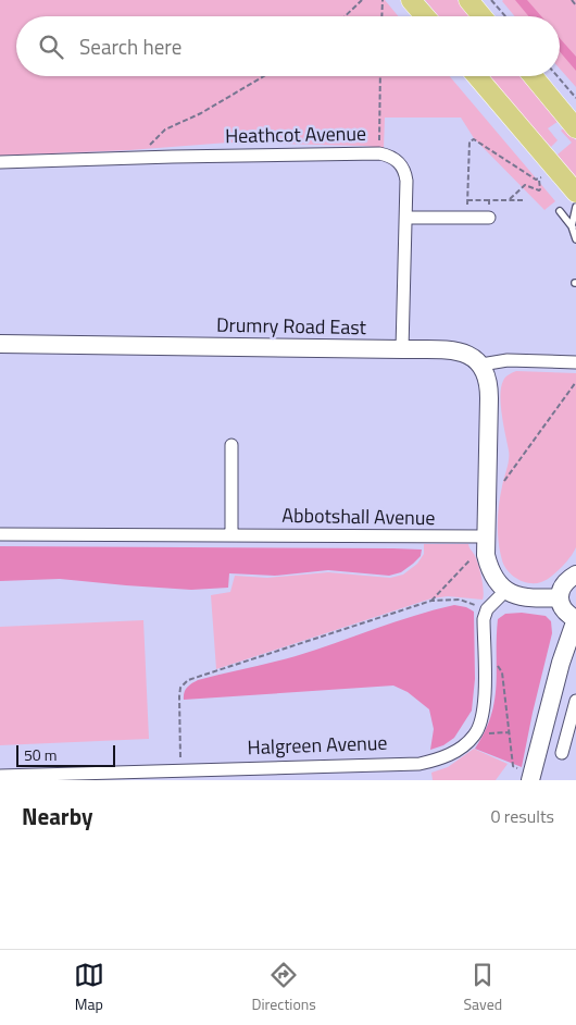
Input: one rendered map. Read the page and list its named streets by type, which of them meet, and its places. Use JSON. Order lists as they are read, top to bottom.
{
  "streets": {
    "street": [
      "Heathcot Avenue",
      "Drumry Road East",
      "Abbotshall Avenue",
      "Halgreen Avenue"
    ]
  },
  "crossings": [
    ["Heathcot Avenue", "Drumry Road East"]
  ],
  "scale_bar": "50 m",
  "page": {
    "search": "Search here",
    "scale": "50 m",
    "heading": ["Nearby", "0 results"],
    "nav": ["Map", "Directions", "Saved"]
  }
}
